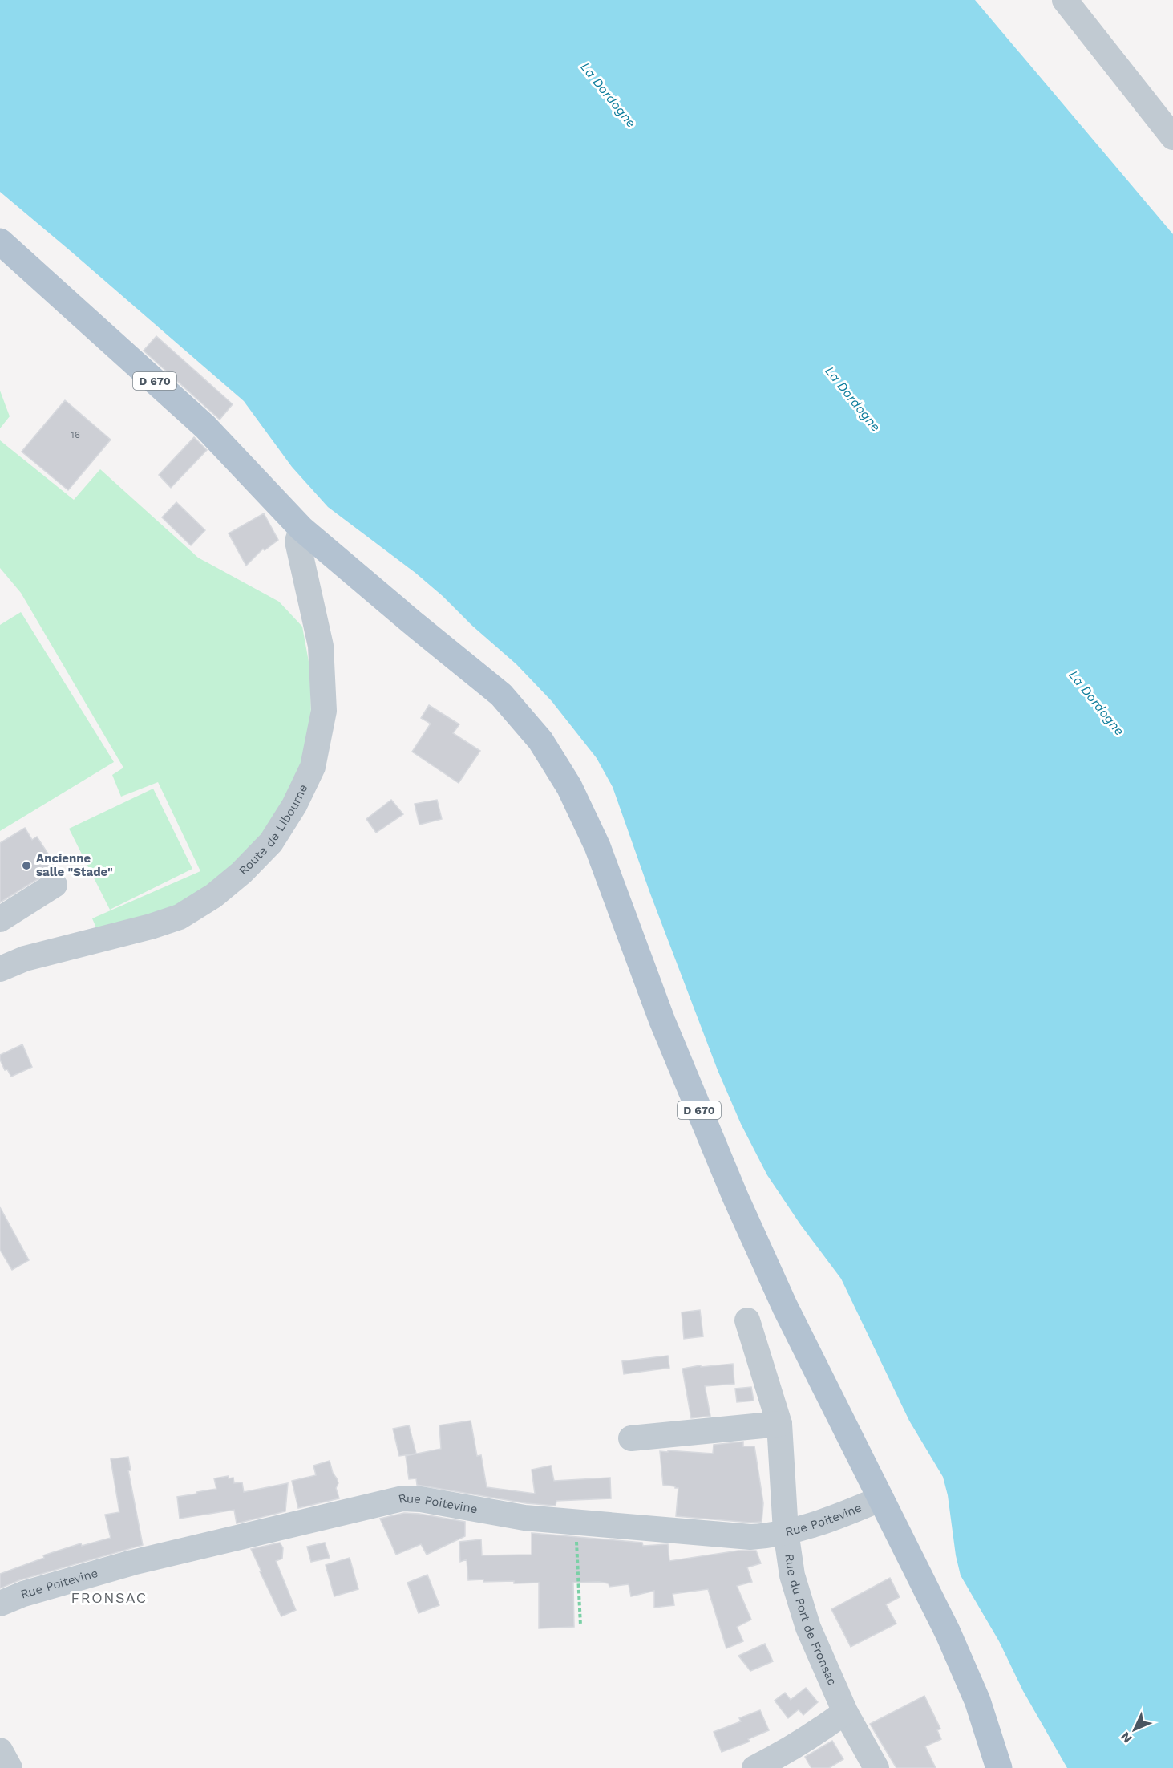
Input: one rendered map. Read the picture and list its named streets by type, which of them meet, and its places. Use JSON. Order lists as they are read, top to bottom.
{
  "streets": {
    "main road": ["D 670"],
    "street": ["Route de Libourne", "Rue Poitevine", "Rue du Port de Fronsac"]
  },
  "crossings": [
    ["D 670", "Route de Libourne"],
    ["D 670", "Rue Poitevine"],
    ["Rue Poitevine", "Rue du Port de Fronsac"]
  ],
  "districts": ["FRONSAC"],
  "water": ["La Dordogne"],
  "places": ["Ancienne salle \"Stade\""],
  "house_numbers": ["16"],
  "north": "bottom left"
}
